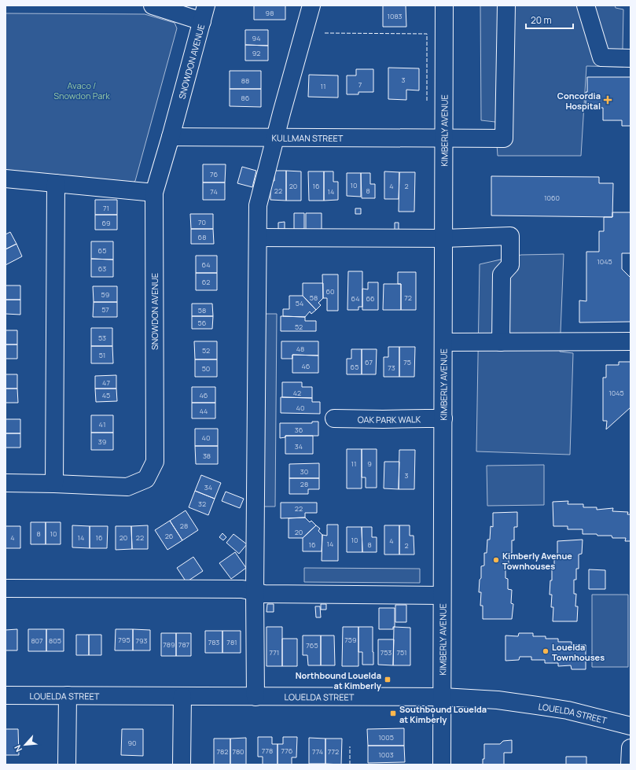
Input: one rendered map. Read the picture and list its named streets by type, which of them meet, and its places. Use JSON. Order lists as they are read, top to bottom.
{
  "streets": {
    "street": [
      "SNOWDON AVENUE",
      "KIMBERLY AVENUE",
      "KULLMAN STREET",
      "OAK PARK WALK",
      "LOUELDA STREET"
    ]
  },
  "crossings": [
    ["SNOWDON AVENUE", "KULLMAN STREET"],
    ["KIMBERLY AVENUE", "KULLMAN STREET"],
    ["KIMBERLY AVENUE", "OAK PARK WALK"],
    ["KIMBERLY AVENUE", "LOUELDA STREET"]
  ],
  "parks": ["Avaco / Snowdon Park"],
  "places": {
    "health": ["Concordia Hospital"],
    "other": ["Kimberly Avenue Townhouses", "Louelda Townhouses"],
    "transit": ["Northbound Louelda at Kimberly", "Southbound Louelda at Kimberly"]
  },
  "house_numbers": [
    "98",
    "1083",
    "94",
    "92",
    "3",
    "88",
    "7",
    "11",
    "86",
    "76",
    "10",
    "20",
    "16",
    "4",
    "2",
    "22",
    "8",
    "74",
    "14",
    "1060",
    "71",
    "70",
    "69",
    "68",
    "65",
    "1045",
    "64",
    "63",
    "62",
    "60",
    "59",
    "58",
    "72",
    "64",
    "66",
    "54",
    "57",
    "58",
    "56",
    "52",
    "53",
    "48",
    "52",
    "51",
    "67",
    "75",
    "46",
    "65",
    "73",
    "50",
    "47",
    "42",
    "1045",
    "45",
    "46",
    "40",
    "44",
    "41",
    "36",
    "40",
    "39",
    "34",
    "38",
    "11",
    "9",
    "30",
    "3",
    "28",
    "34",
    "32",
    "22",
    "28",
    "20",
    "8",
    "10",
    "26",
    "4",
    "14",
    "16",
    "20",
    "22",
    "10",
    "4",
    "14",
    "16",
    "8",
    "2",
    "795",
    "759",
    "807",
    "805",
    "793",
    "783",
    "781",
    "789",
    "787",
    "765",
    "771",
    "753",
    "751",
    "1005",
    "90",
    "778",
    "776",
    "782",
    "780",
    "774",
    "772",
    "1003"
  ],
  "scale_bar": "20 m",
  "north": "bottom left"
}
